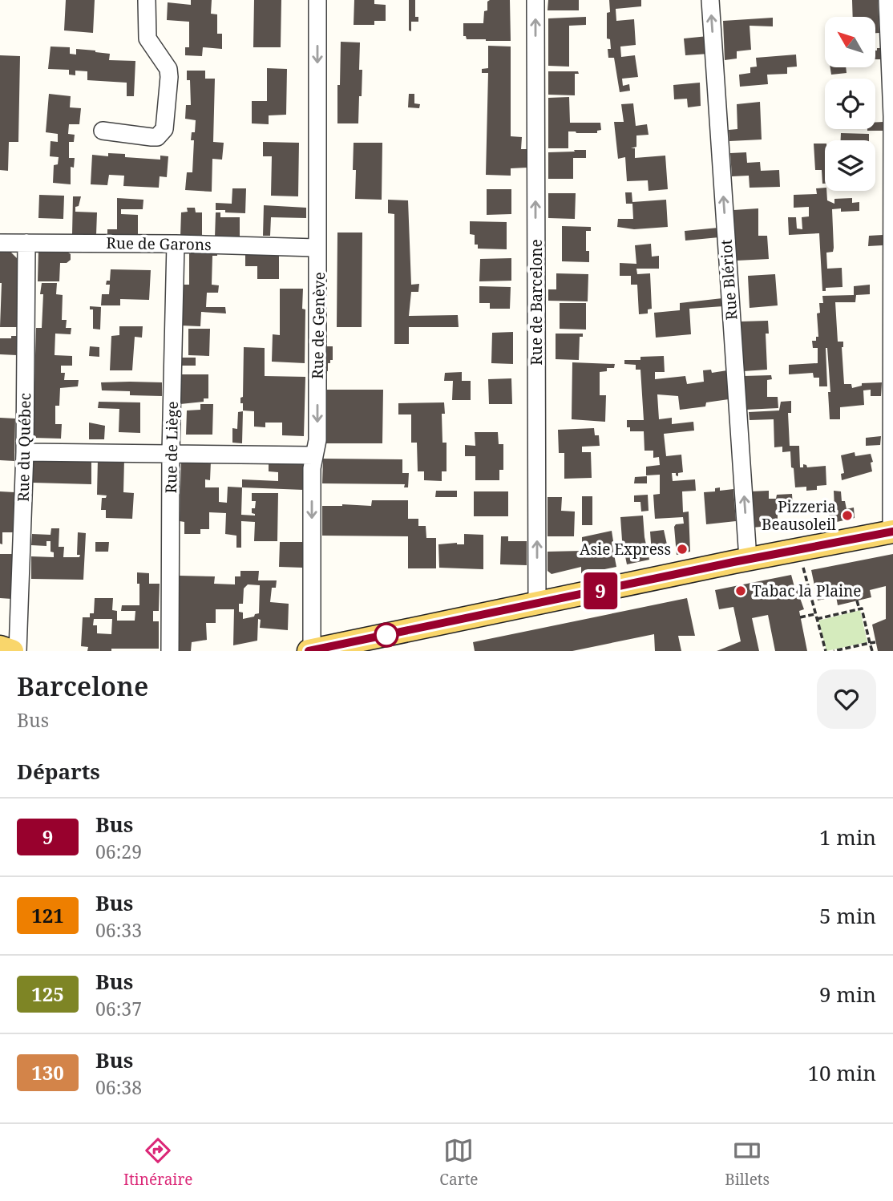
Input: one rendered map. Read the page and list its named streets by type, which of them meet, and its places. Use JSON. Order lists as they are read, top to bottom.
{
  "streets": {
    "street": [
      "Rue de Garons",
      "Rue Blériot",
      "Rue de Barcelone",
      "Rue de Genève",
      "Rue du Québec",
      "Rue de Liège"
    ]
  },
  "crossings": [
    ["Rue de Garons", "Rue de Genève"],
    ["Rue de Garons", "Rue du Québec"],
    ["Rue de Garons", "Rue de Liège"]
  ],
  "one_way": ["Rue Blériot", "Rue de Barcelone", "Rue de Genève"],
  "places": ["Pizzeria Beausoleil", "Asie Express", "Tabac la Plaine"],
  "lines": ["bus line 9"],
  "north": "top left",
  "page": {
    "on_map": "9",
    "heading": [
      ["Barcelone", "Bus"],
      "Départs"
    ],
    "list": [
      {
        "mark": "9",
        "name": "Bus",
        "note": "06:29",
        "value": "1 min"
      },
      {
        "mark": "121",
        "name": "Bus",
        "note": "06:33",
        "value": "5 min"
      },
      {
        "mark": "125",
        "name": "Bus",
        "note": "06:37",
        "value": "9 min"
      },
      {
        "mark": "130",
        "name": "Bus",
        "note": "06:38",
        "value": "10 min"
      }
    ],
    "tabs": ["Itinéraire", "Carte", "Billets"]
  }
}
